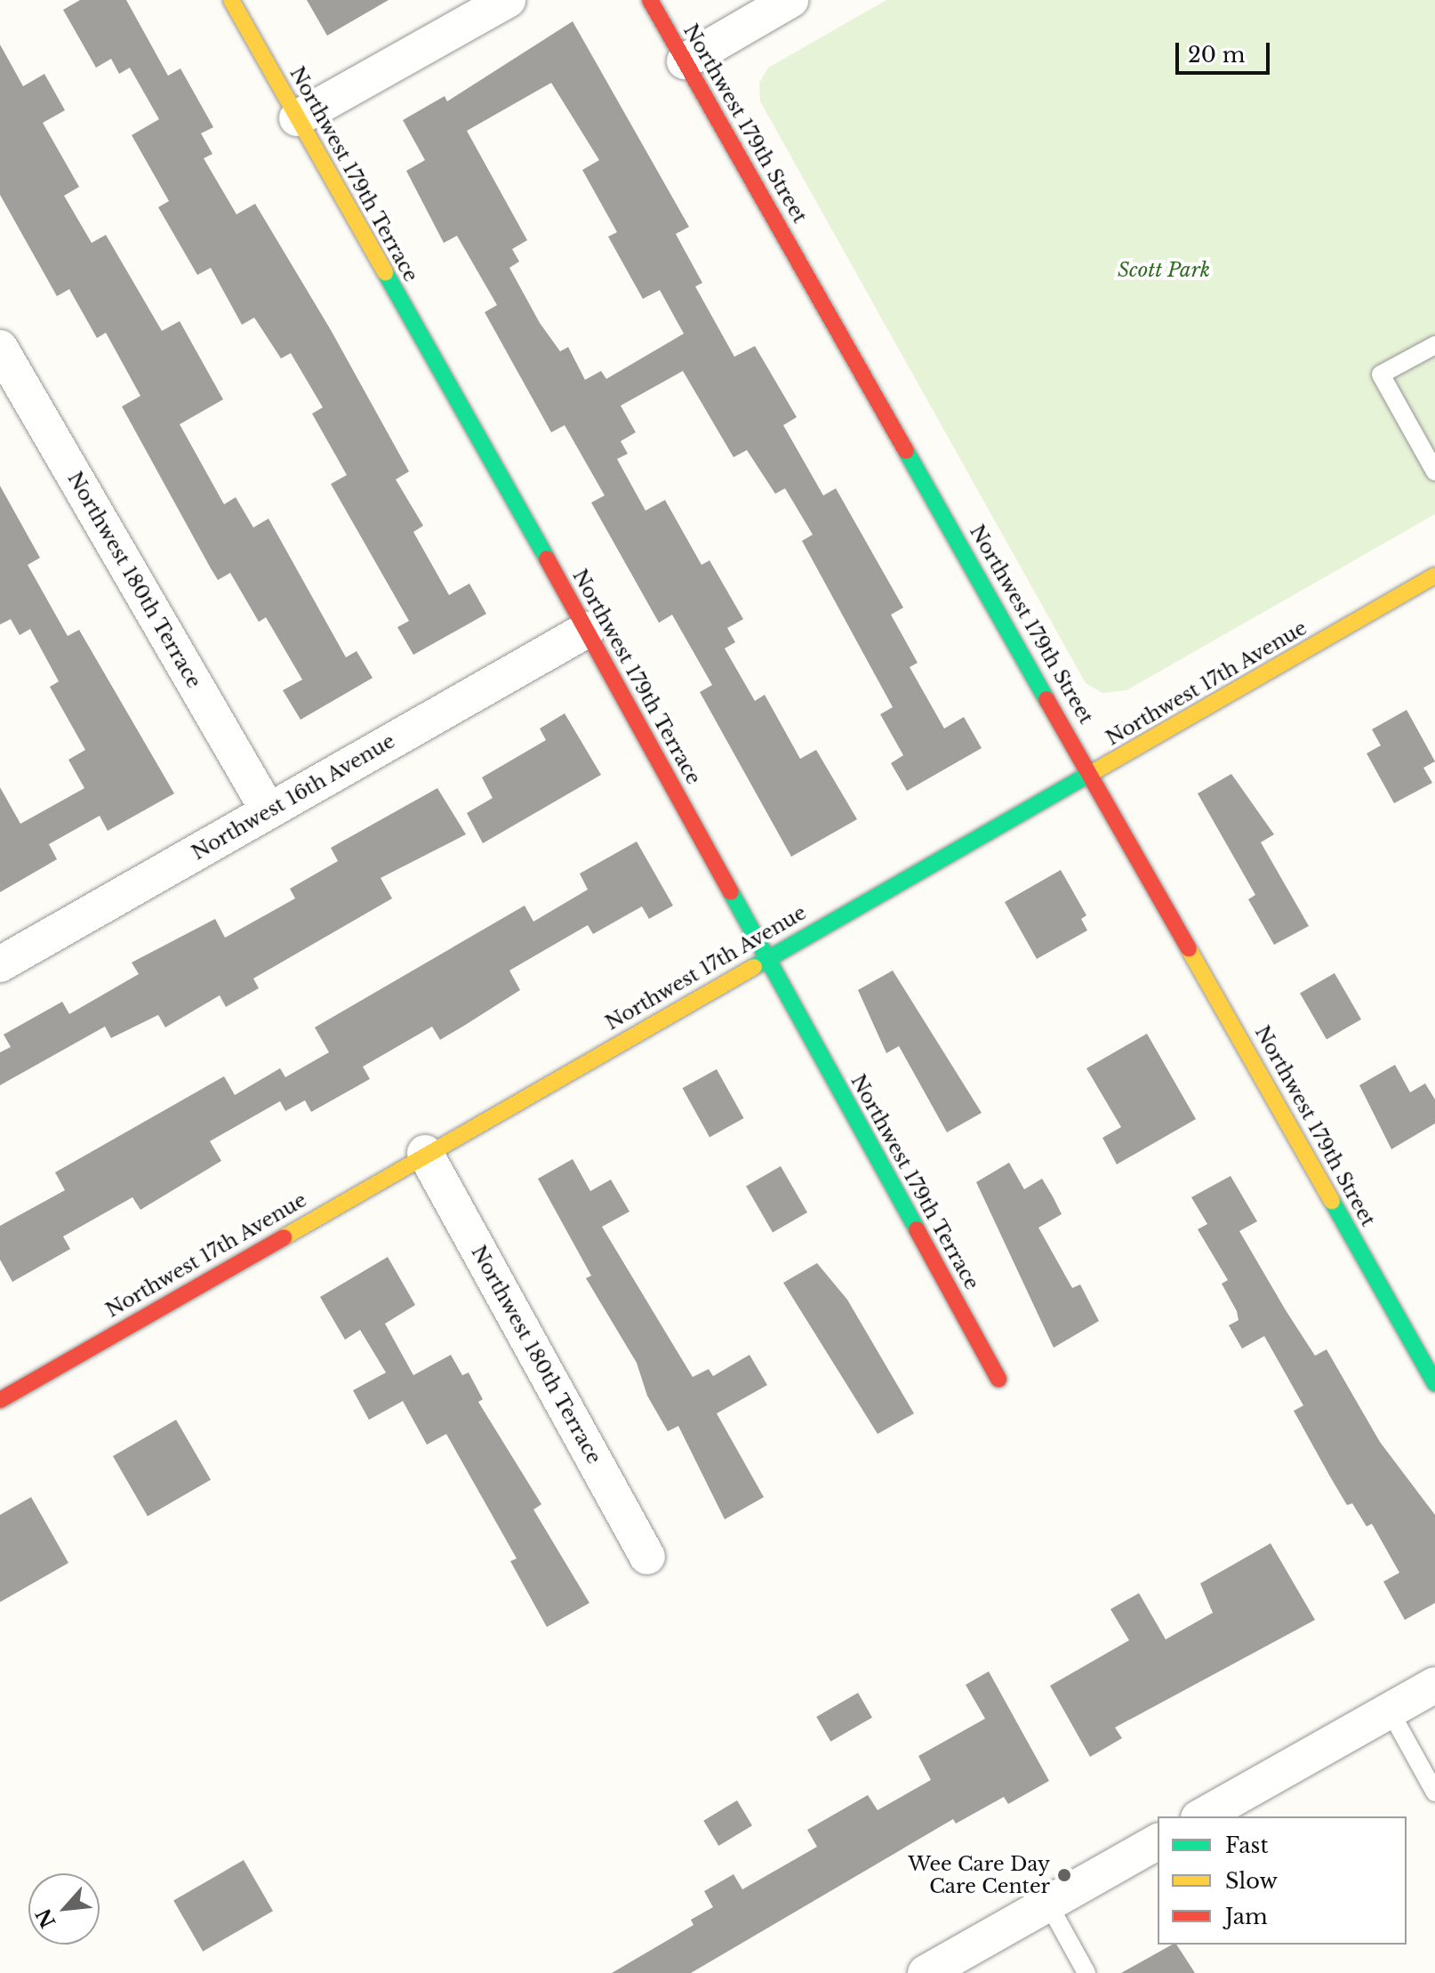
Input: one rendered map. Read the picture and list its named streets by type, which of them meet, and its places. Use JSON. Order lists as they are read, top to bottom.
{
  "streets": {
    "street": [
      "Northwest 179th Street",
      "Northwest 179th Terrace",
      "Northwest 180th Terrace",
      "Northwest 17th Avenue",
      "Northwest 16th Avenue"
    ]
  },
  "crossings": [
    ["Northwest 179th Street", "Northwest 17th Avenue"],
    ["Northwest 179th Terrace", "Northwest 17th Avenue"],
    ["Northwest 179th Terrace", "Northwest 16th Avenue"],
    ["Northwest 180th Terrace", "Northwest 17th Avenue"],
    ["Northwest 180th Terrace", "Northwest 16th Avenue"]
  ],
  "parks": ["Scott Park"],
  "places": ["Wee Care Day Care Center"],
  "legend": ["Fast", "Slow", "Jam"],
  "scale_bar": "20 m",
  "north": "bottom left"
}
